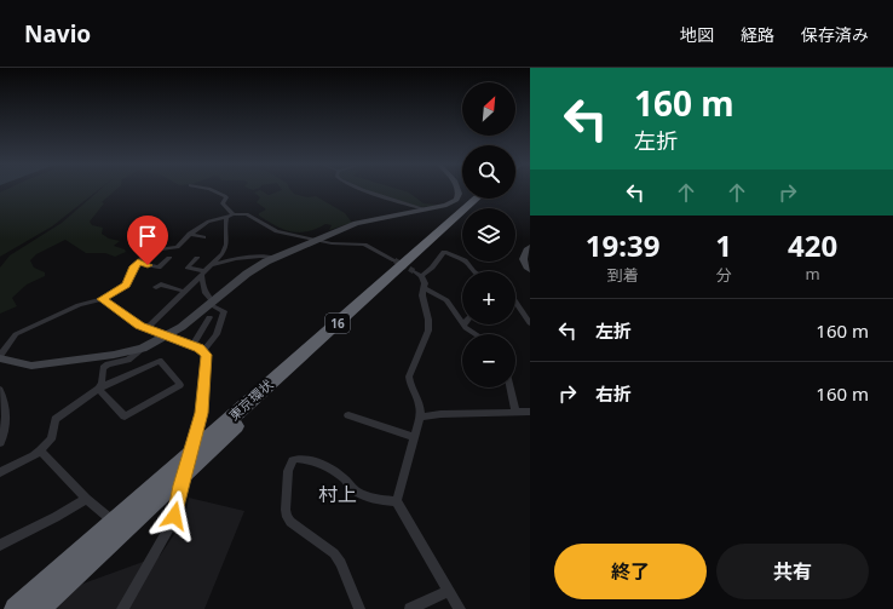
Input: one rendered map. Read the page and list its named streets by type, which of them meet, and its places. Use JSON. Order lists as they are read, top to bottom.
{
  "streets": {
    "highway": ["16", "東京環状"]
  },
  "districts": ["村上"],
  "north": "top right",
  "page": {
    "header": "Navio",
    "nav": ["地図", "経路", "保存済み"],
    "turn": ["160 m", "左折"],
    "map_buttons": ["+", "−"],
    "eta": [
      "19:39",
      "到着",
      "1",
      "分",
      "420",
      "m"
    ],
    "list": [
      {
        "name": "左折",
        "value": "160 m"
      },
      {
        "name": "右折",
        "value": "160 m"
      }
    ],
    "buttons": ["終了", "共有"]
  }
}
